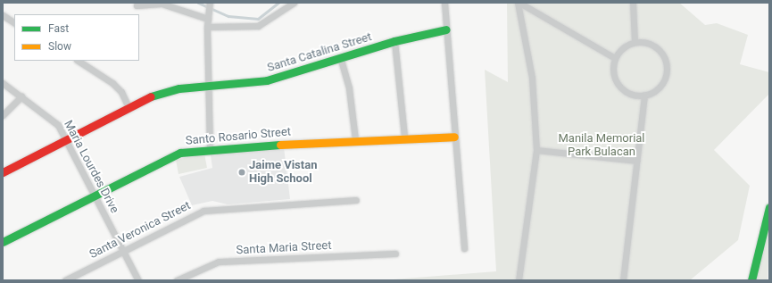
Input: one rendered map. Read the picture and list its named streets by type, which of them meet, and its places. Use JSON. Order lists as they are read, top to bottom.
{
  "streets": {
    "main road": ["Santa Catalina Street", "Santo Rosario Street"],
    "street": ["Maria Lourdes Drive", "Santa Veronica Street", "Santa Maria Street"]
  },
  "crossings": [
    ["Santa Catalina Street", "Maria Lourdes Drive"],
    ["Santo Rosario Street", "Maria Lourdes Drive"],
    ["Maria Lourdes Drive", "Santa Veronica Street"]
  ],
  "parks": ["Manila Memorial Park Bulacan"],
  "places": ["Jaime Vistan High School"],
  "legend": ["Fast", "Slow"]
}
